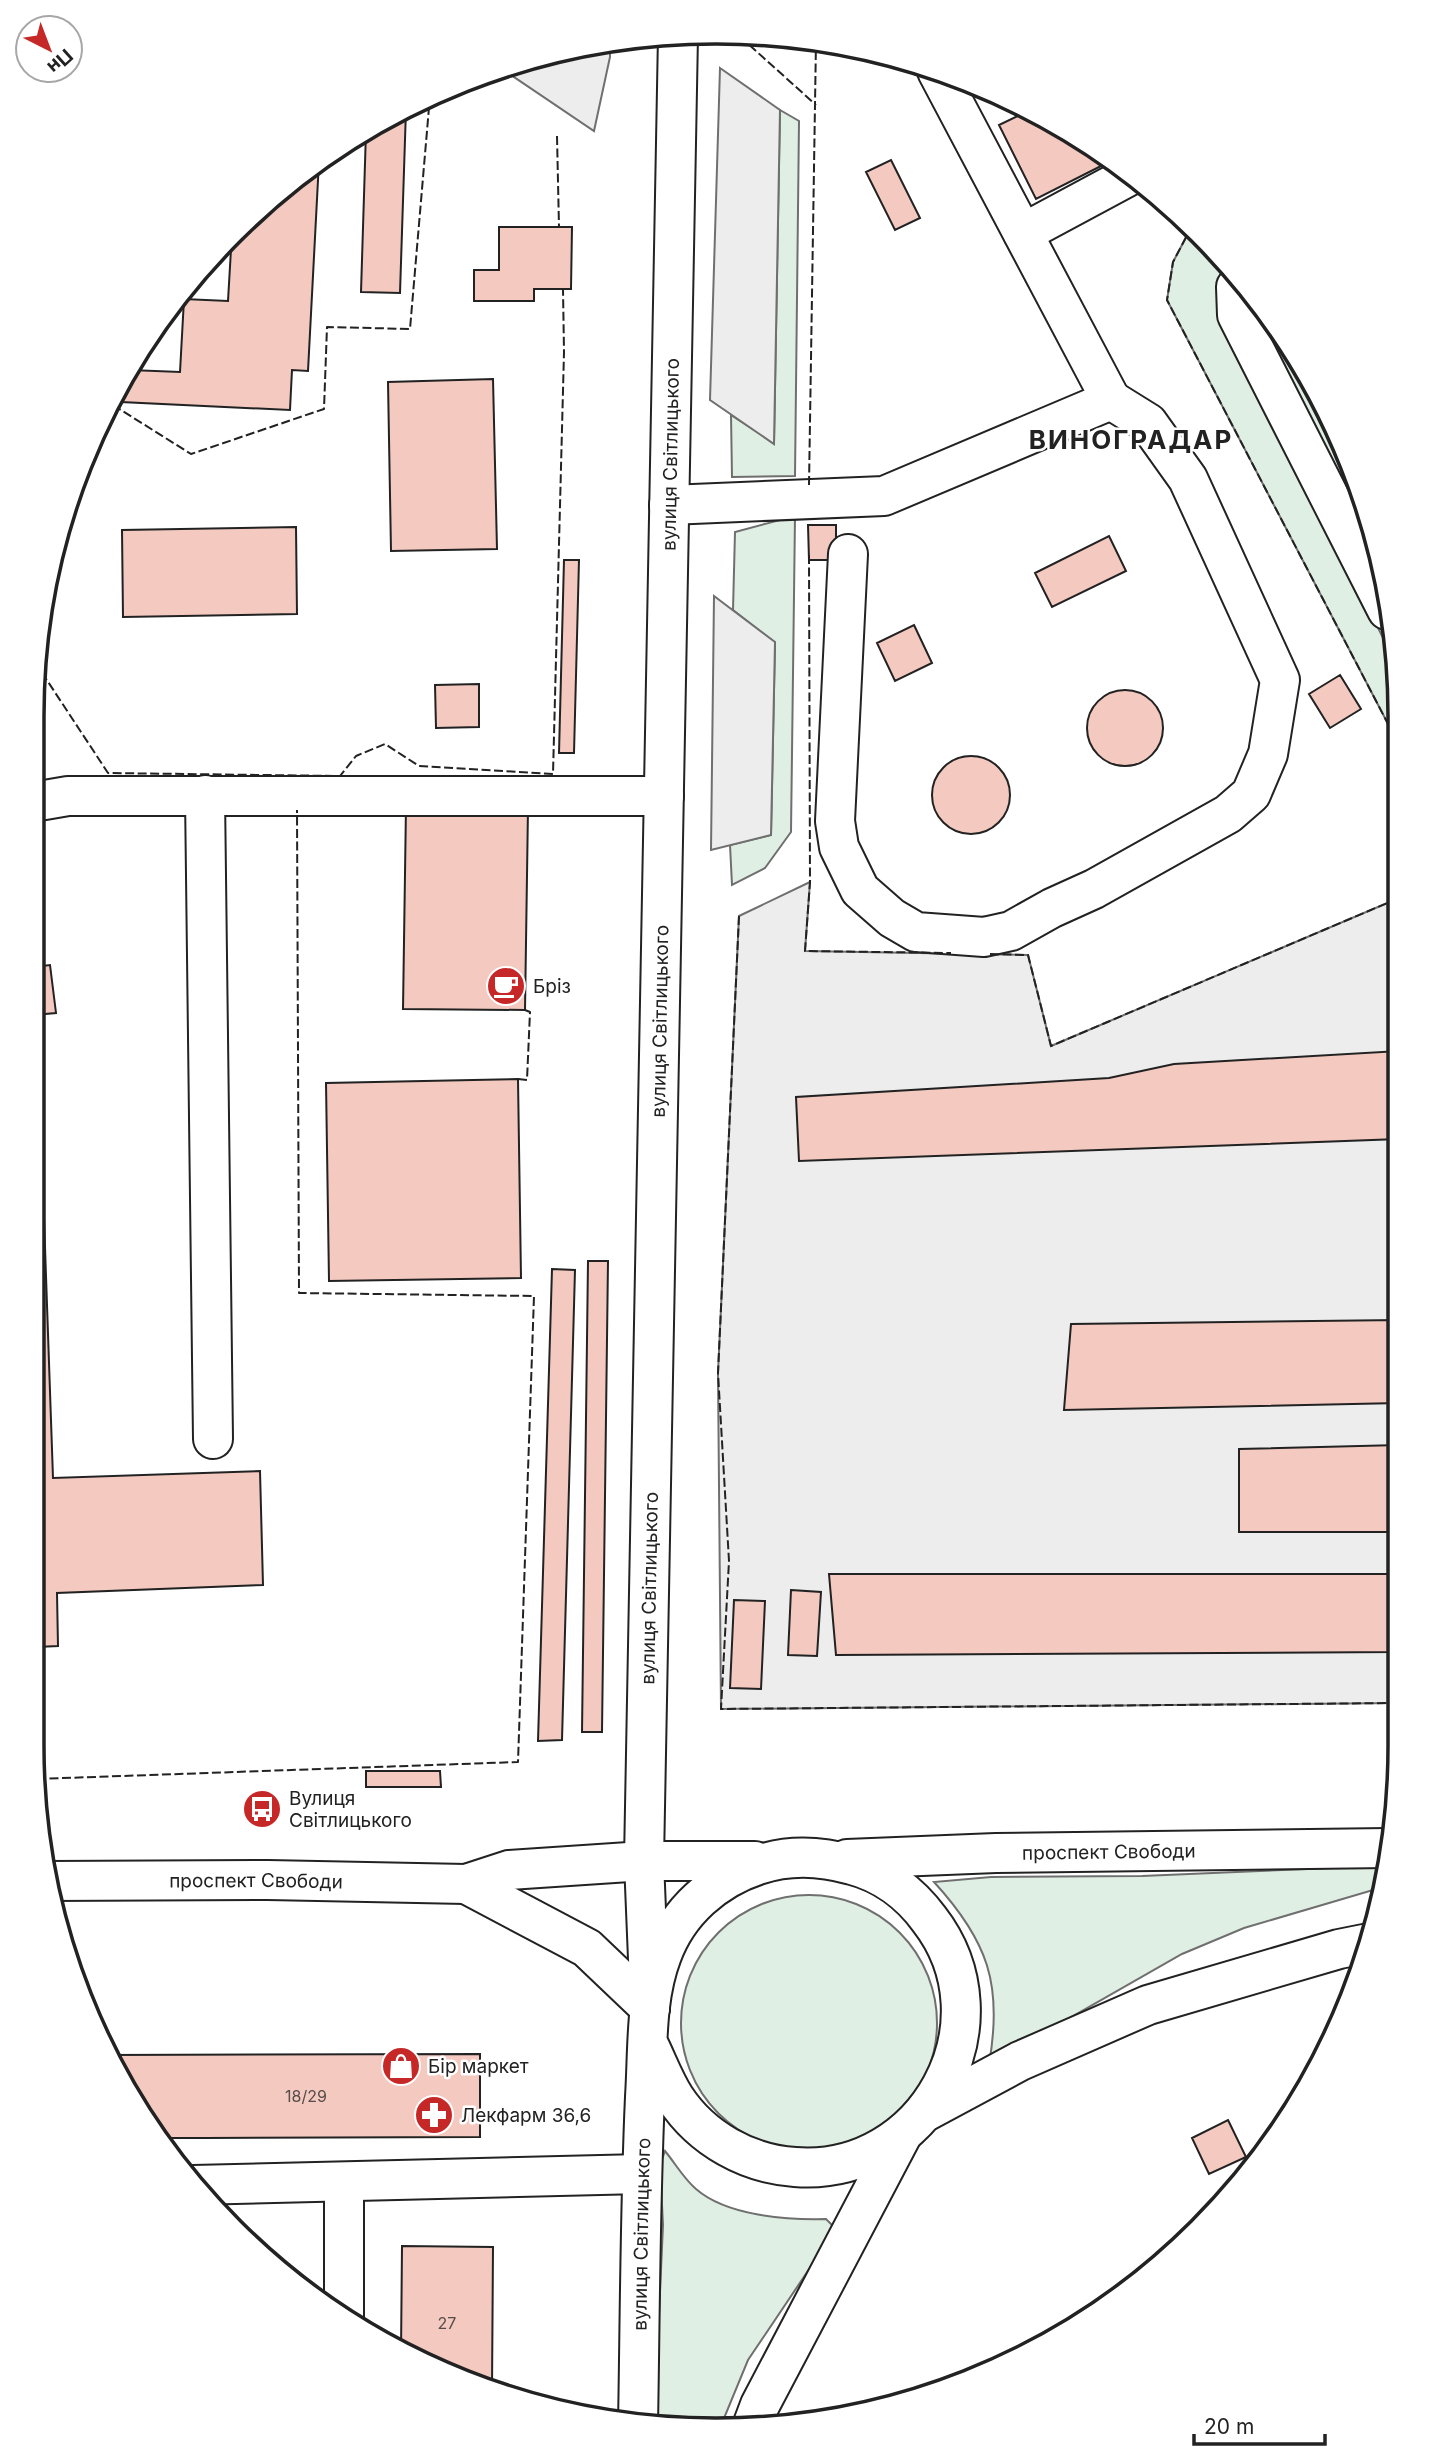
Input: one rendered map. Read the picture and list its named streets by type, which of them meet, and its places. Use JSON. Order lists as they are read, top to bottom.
{
  "streets": {
    "street": ["вулиця Світлицького", "проспект Свободи"]
  },
  "crossings": [
    ["вулиця Світлицького", "проспект Свободи"]
  ],
  "districts": ["ВИНОГРАДАР"],
  "places": {
    "cafe": ["Бріз"],
    "bus stop": ["Вулиця Світлицького"],
    "shop": ["Бір маркет"],
    "pharmacy": ["Лекфарм 36,6"]
  },
  "house_numbers": ["18/29", "27"],
  "scale_bar": "20 m",
  "north": "bottom right"
}
